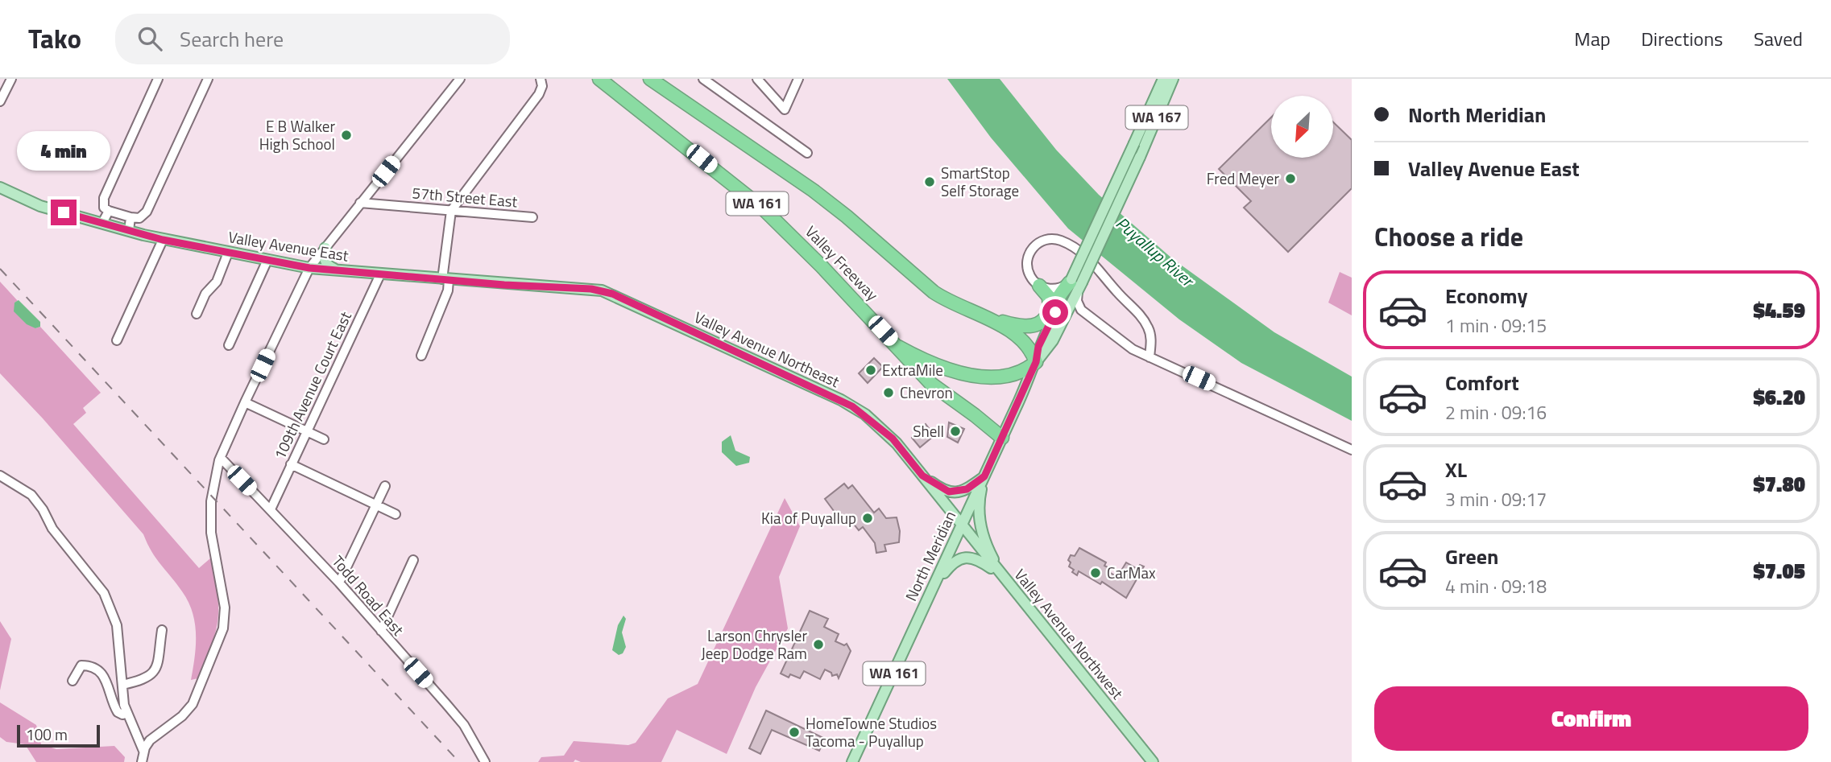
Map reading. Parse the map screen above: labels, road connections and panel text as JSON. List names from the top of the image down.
{
  "streets": {
    "highway": ["WA 167", "WA 161", "Valley Freeway"],
    "main road": [
      "Valley Avenue East",
      "Valley Avenue Northeast",
      "North Meridian",
      "Valley Avenue Northwest"
    ],
    "street": ["57th Street East", "109th Avenue Court East", "Todd Road East"]
  },
  "crossings": [
    ["WA 167", "WA 161"],
    ["WA 167", "North Meridian"],
    ["WA 161", "Valley Freeway"],
    ["WA 161", "North Meridian"],
    ["Valley Avenue East", "Valley Avenue Northeast"],
    ["Valley Avenue East", "109th Avenue Court East"],
    ["Valley Avenue Northeast", "North Meridian"],
    ["Valley Avenue Northeast", "Valley Avenue Northwest"],
    ["109th Avenue Court East", "Todd Road East"],
    ["North Meridian", "Valley Avenue Northwest"]
  ],
  "water": ["Puyallup River"],
  "places": [
    "E B Walker High School",
    "Fred Meyer",
    "SmartStop Self Storage",
    "ExtraMile",
    "Chevron",
    "Shell",
    "Kia of Puyallup",
    "CarMax",
    "Larson Chrysler Jeep Dodge Ram",
    "HomeTowne Studios Tacoma - Puyallup"
  ],
  "scale_bar": "100 m",
  "north": "bottom left",
  "page": {
    "header": "Tako",
    "search": "Search here",
    "nav": ["Map", "Directions", "Saved"],
    "banner": ["North Meridian", "Valley Avenue East"],
    "bubble": "4 min",
    "heading": "Choose a ride",
    "list": [
      {
        "name": "Economy",
        "note": "1 min · 09:15",
        "value": "$4.59"
      },
      {
        "name": "Comfort",
        "note": "2 min · 09:16",
        "value": "$6.20"
      },
      {
        "name": "XL",
        "note": "3 min · 09:17",
        "value": "$7.80"
      },
      {
        "name": "Green",
        "note": "4 min · 09:18",
        "value": "$7.05"
      }
    ],
    "buttons": "Confirm",
    "scale": "100 m"
  }
}
